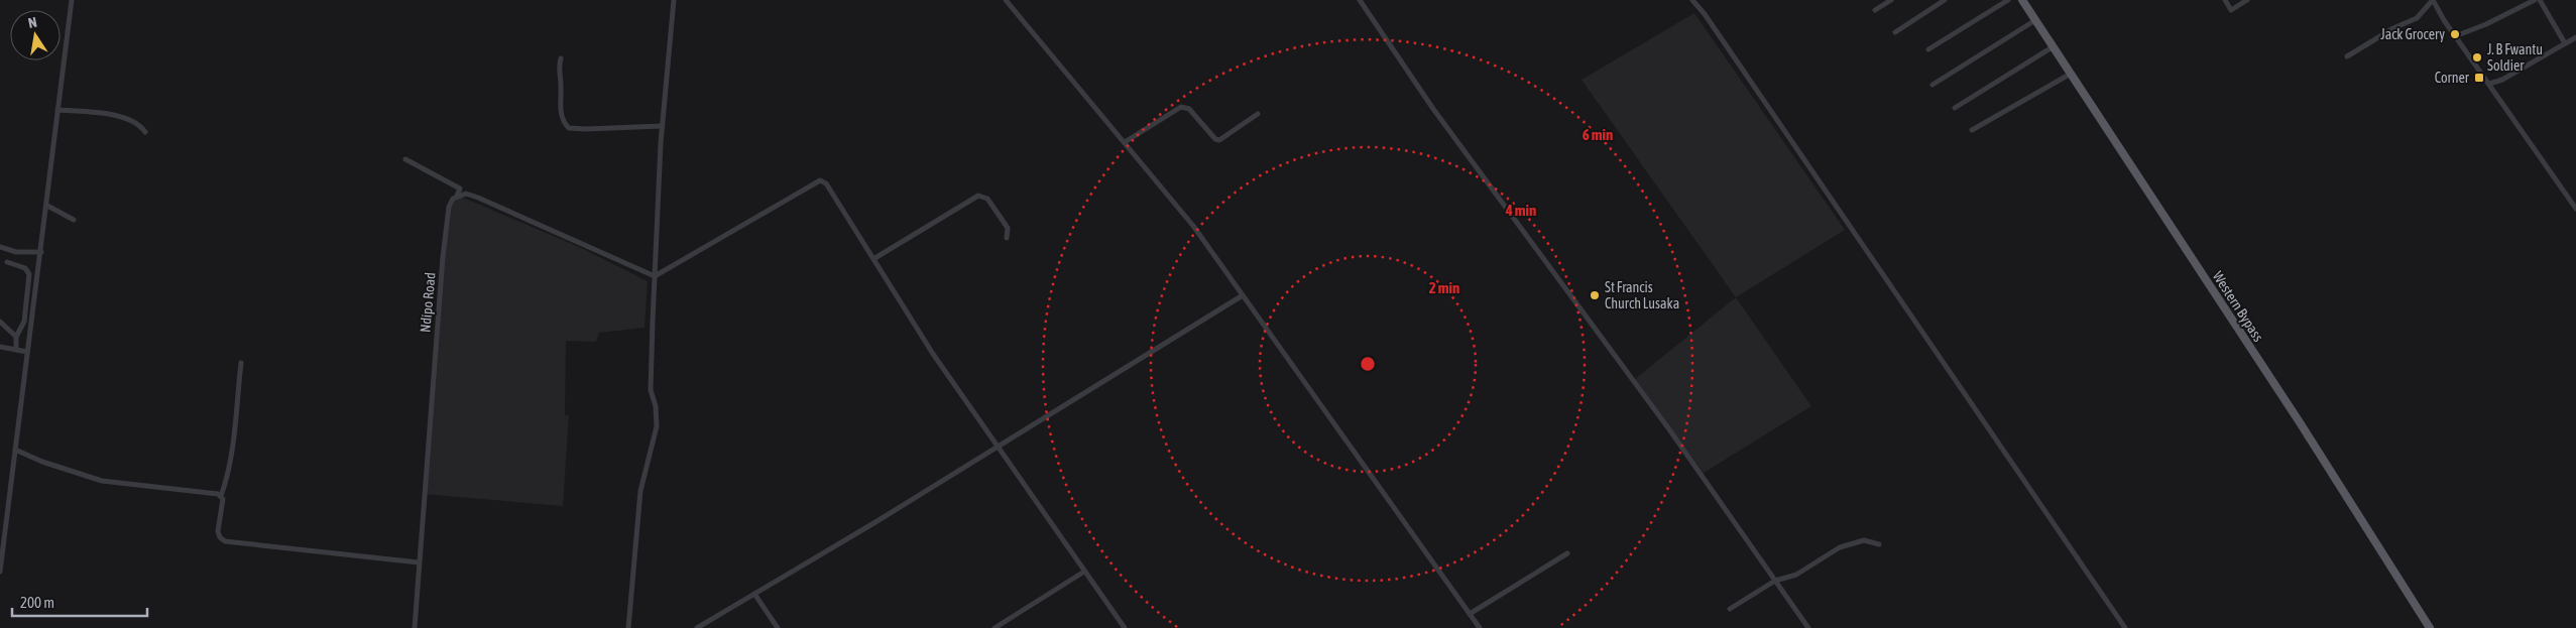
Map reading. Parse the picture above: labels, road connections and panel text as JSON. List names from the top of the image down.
{
  "streets": {
    "main road": ["Western Bypass"],
    "street": ["Ndipo Road"]
  },
  "places": {
    "other": ["Jack Grocery", "J. B Fwantu Soldier", "St Francis Church Lusaka"],
    "transit": ["Corner"]
  },
  "scale_bar": "200 m",
  "north": "top",
  "rings": ["6 min", "4 min", "2 min"]
}
